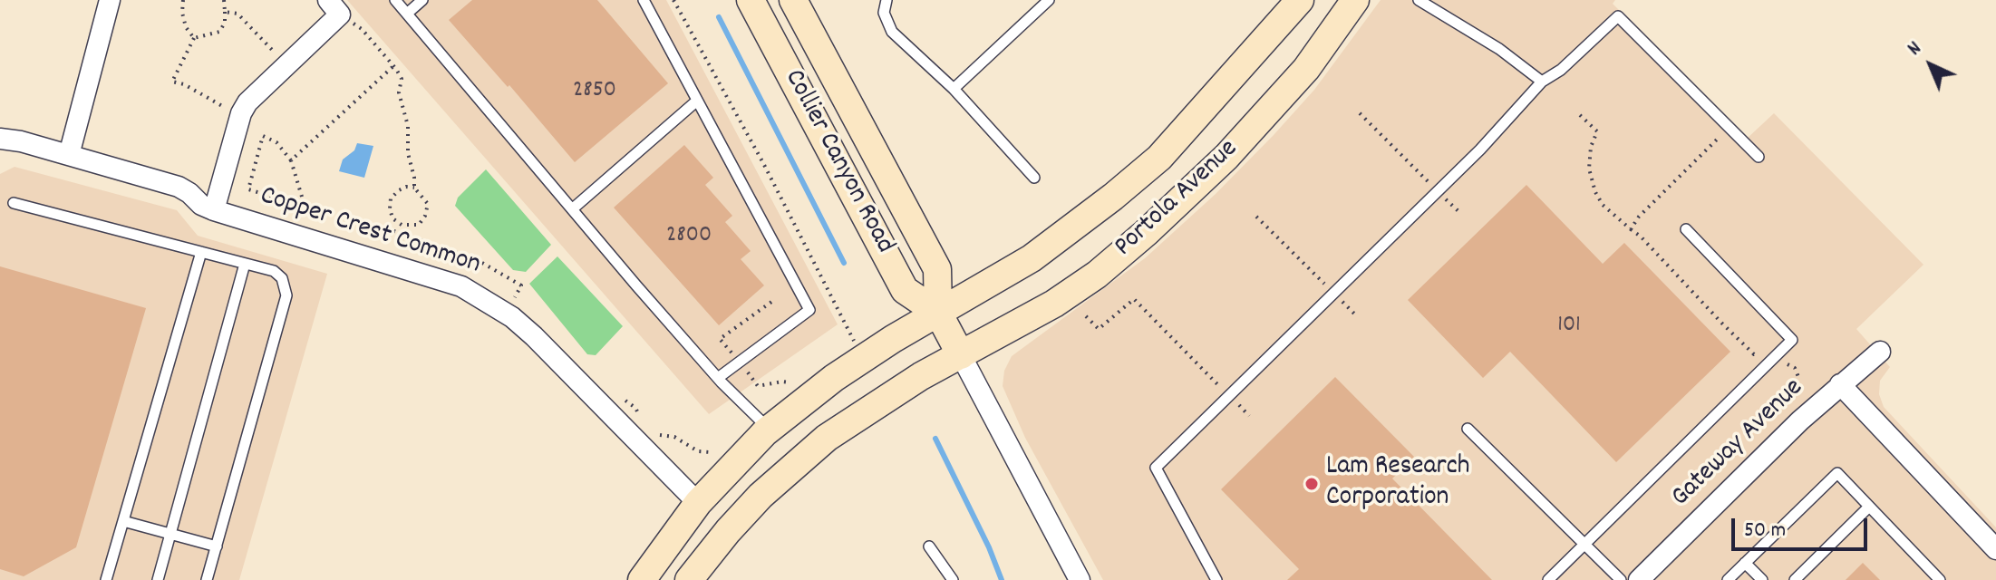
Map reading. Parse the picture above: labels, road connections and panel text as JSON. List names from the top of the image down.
{
  "streets": {
    "main road": ["Collier Canyon Road", "Portola Avenue"],
    "street": ["Copper Crest Common", "Gateway Avenue"]
  },
  "crossings": [
    ["Collier Canyon Road", "Portola Avenue"],
    ["Portola Avenue", "Copper Crest Common"]
  ],
  "places": ["Lam Research Corporation"],
  "house_numbers": ["2850", "2800", "101"],
  "scale_bar": "50 m",
  "north": "top left"
}
